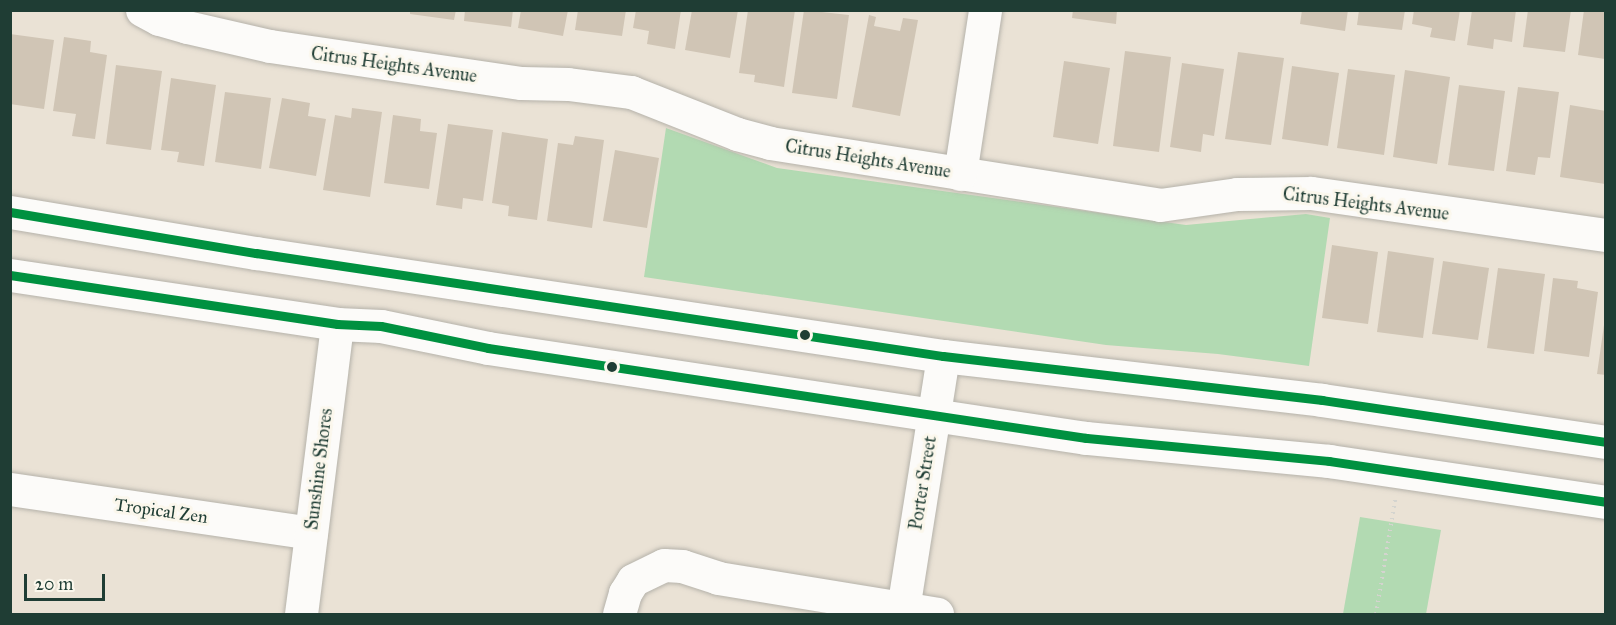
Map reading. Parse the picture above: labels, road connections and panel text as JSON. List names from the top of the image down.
{
  "streets": {
    "main road": [
      "Citrus Heights Avenue",
      "Sunshine Shores",
      "Porter Street",
      "Tropical Zen"
    ]
  },
  "crossings": [
    ["Sunshine Shores", "Tropical Zen"]
  ],
  "scale_bar": "20 m"
}
